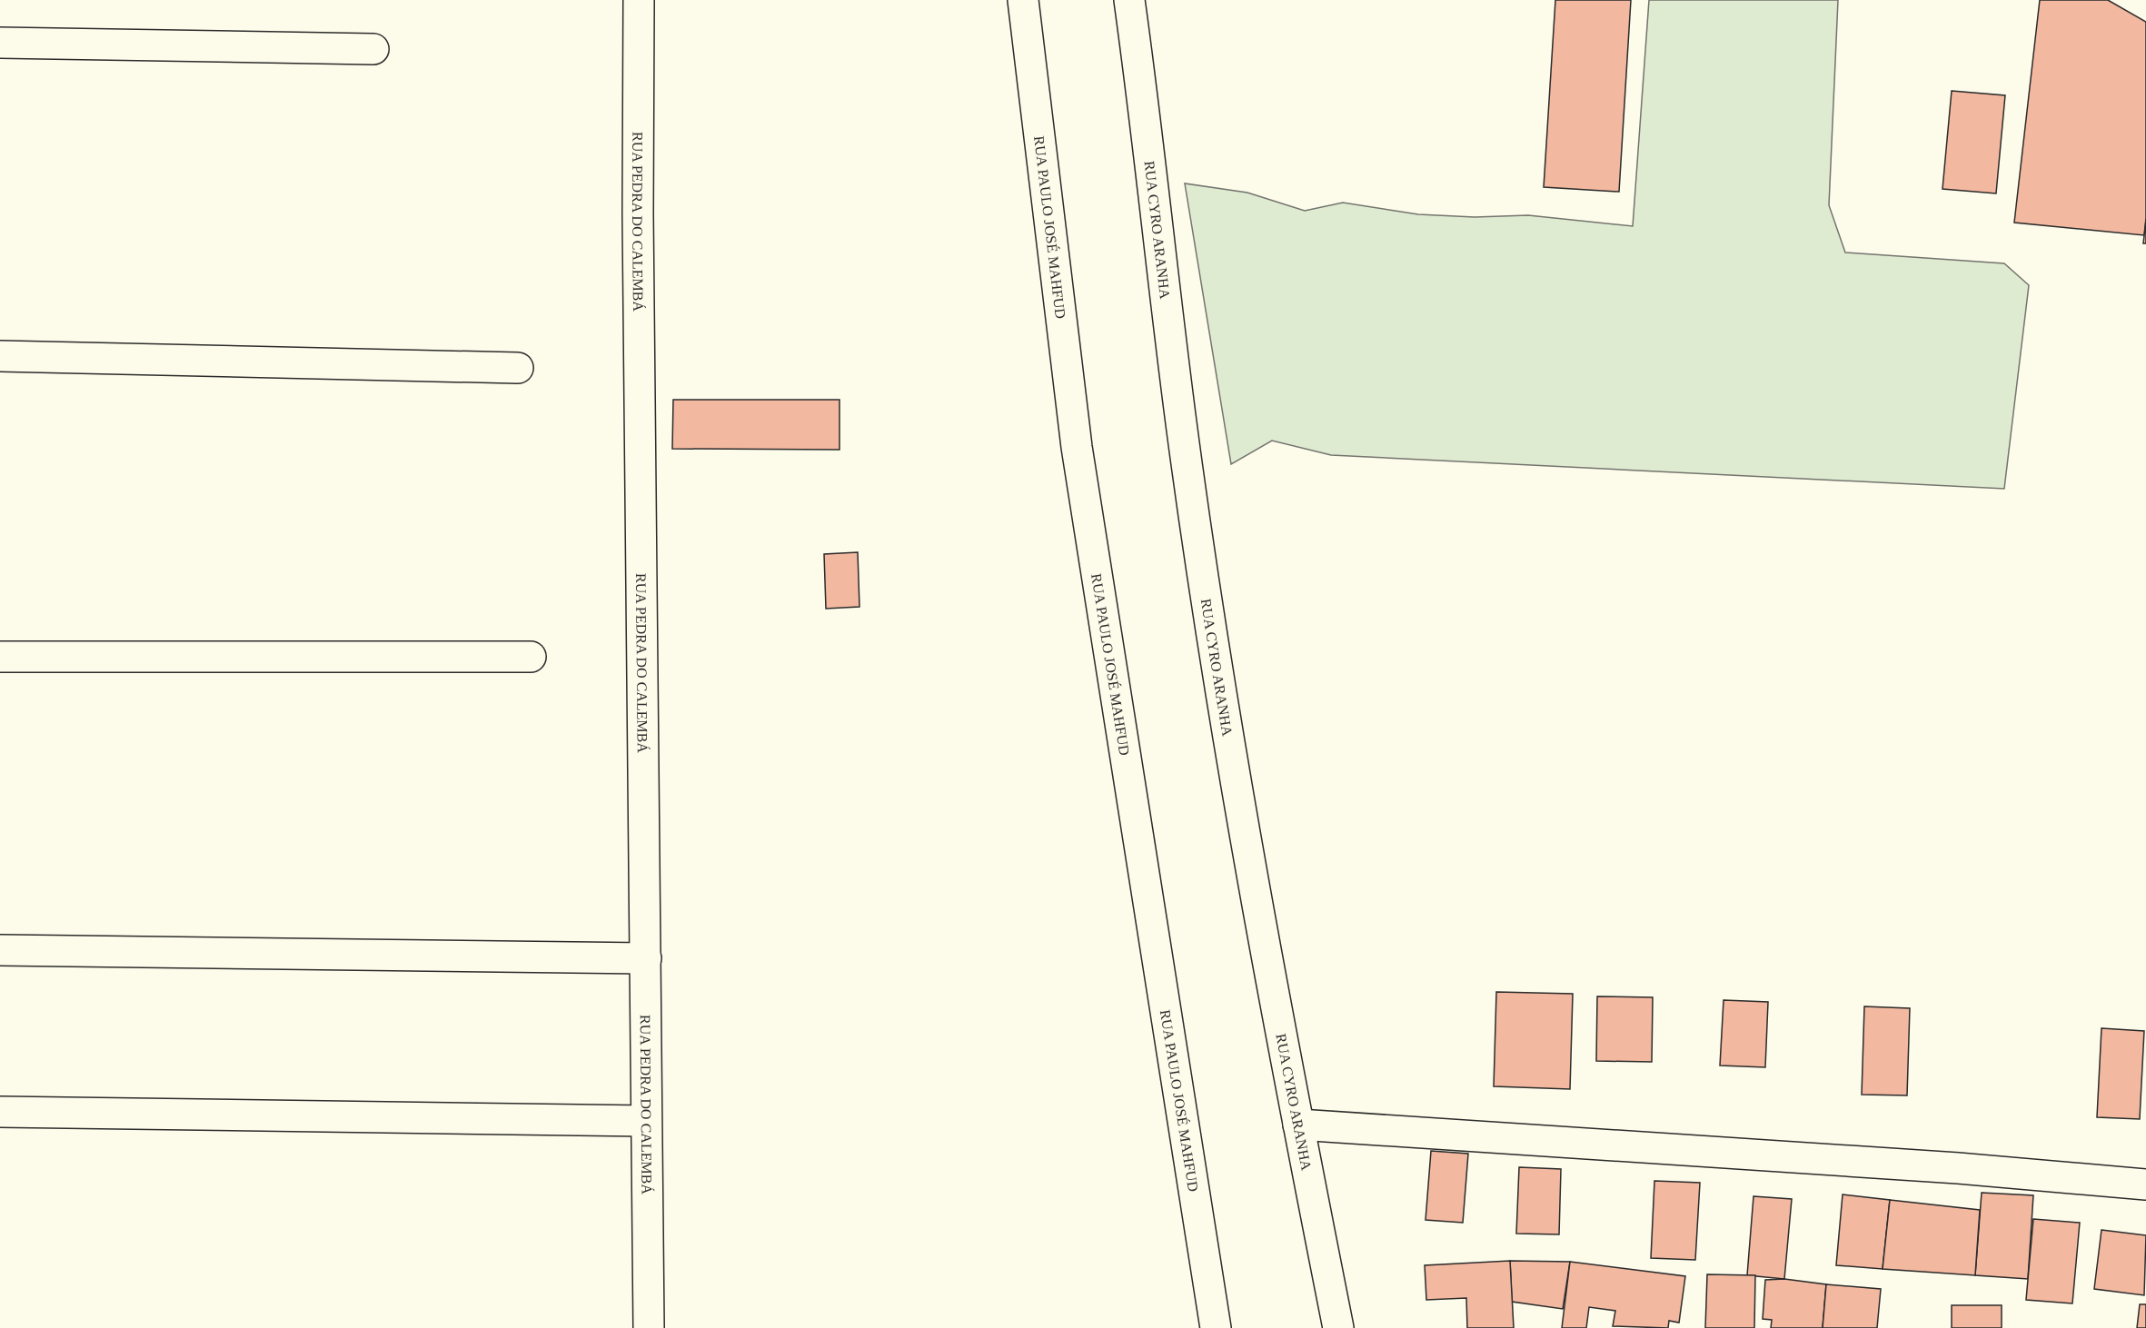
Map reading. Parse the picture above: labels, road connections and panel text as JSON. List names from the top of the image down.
{
  "streets": {
    "street": ["RUA PEDRA DO CALEMBÁ", "RUA PAULO JOSÉ MAHFUD", "RUA CYRO ARANHA"]
  }
}
